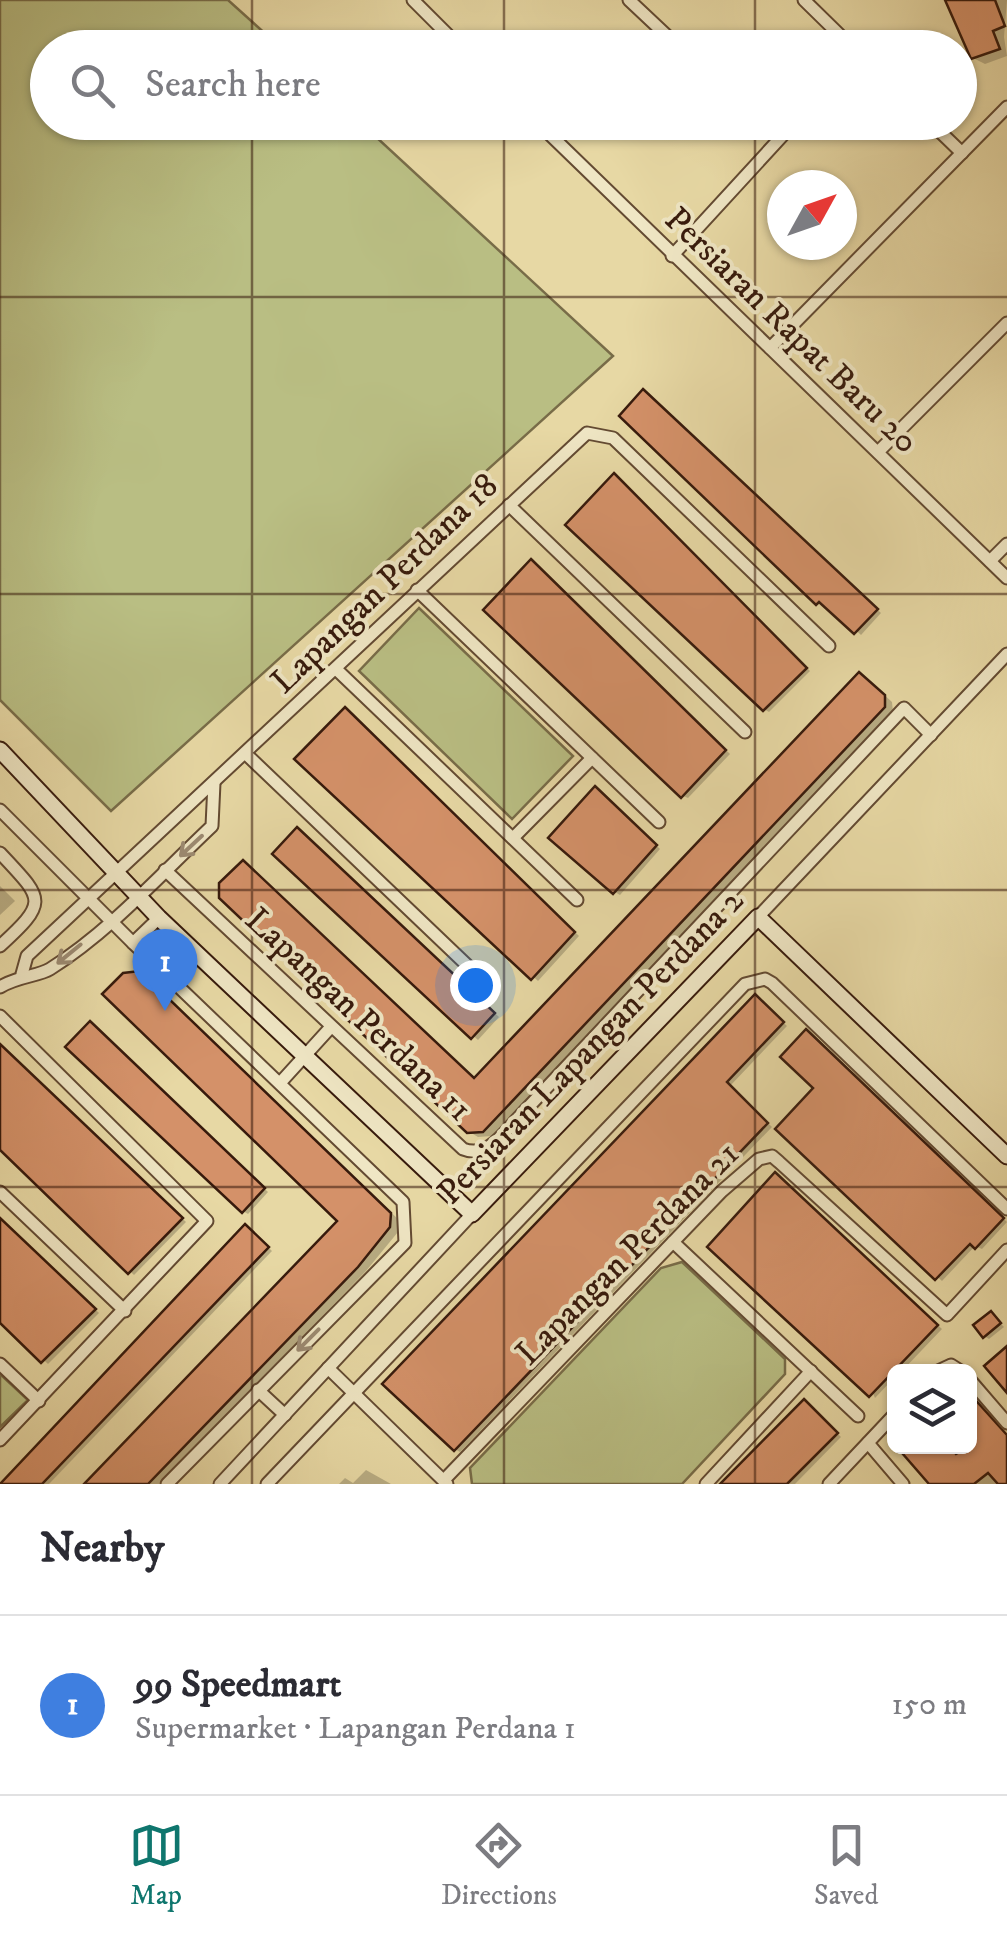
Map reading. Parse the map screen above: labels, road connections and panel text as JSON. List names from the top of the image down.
{
  "streets": {
    "street": [
      "Persiaran Rapat Baru 20",
      "Lapangan Perdana 18",
      "Lapangan Perdana 11",
      "Persiaran Lapangan Perdana 2",
      "Lapangan Perdana 21"
    ]
  },
  "crossings": [
    ["Lapangan Perdana 11", "Persiaran Lapangan Perdana 2"]
  ],
  "north": "top right",
  "page": {
    "search": "Search here",
    "pins": "1",
    "heading": "Nearby",
    "list": [
      {
        "mark": "1",
        "name": "99 Speedmart",
        "note": "Supermarket · Lapangan Perdana 1",
        "value": "150 m"
      }
    ],
    "nav": ["Map", "Directions", "Saved"]
  }
}
